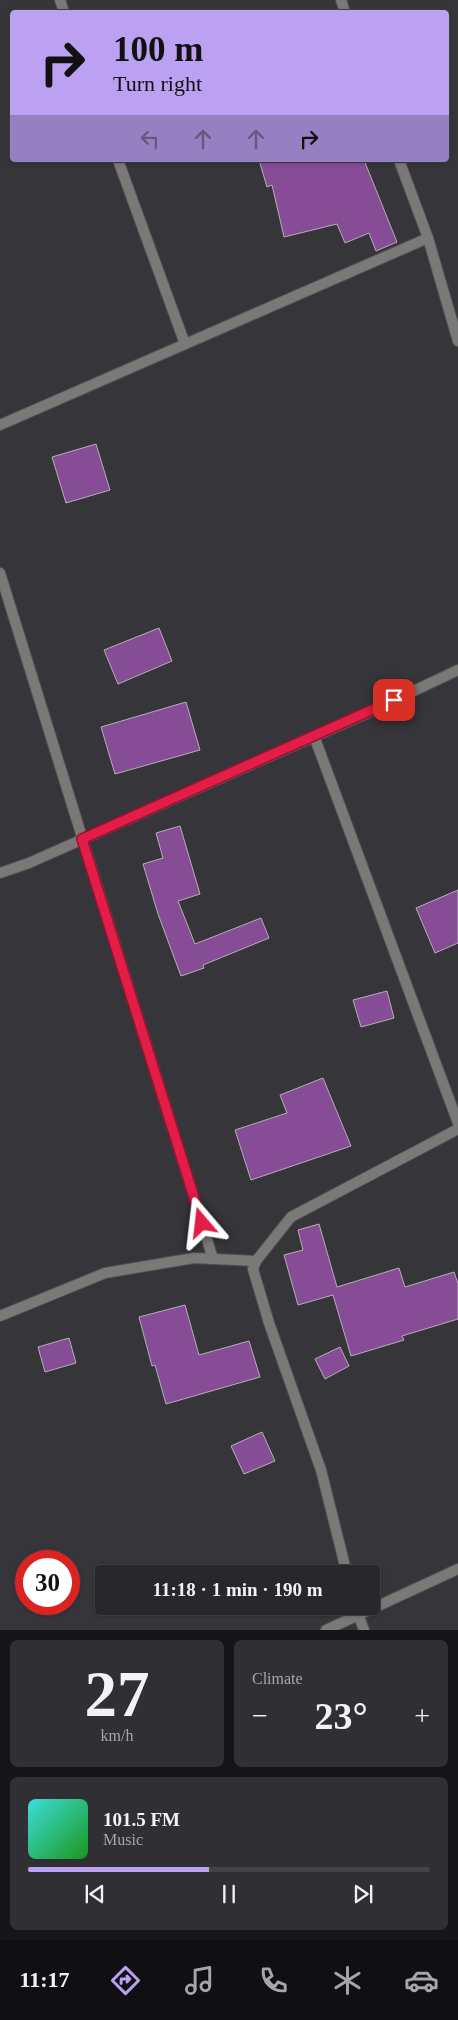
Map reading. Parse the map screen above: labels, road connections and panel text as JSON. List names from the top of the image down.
{
  "page": {
    "turn": ["100 m", "Turn right"],
    "limit": "30",
    "trip": "11:18 · 1 min · 190 m",
    "tile": [
      ["27", "km/h"],
      "Climate"
    ],
    "heat": ["−", "23°", "+"],
    "song": ["101.5 FM", "Music"],
    "tabs": "11:17"
  }
}
